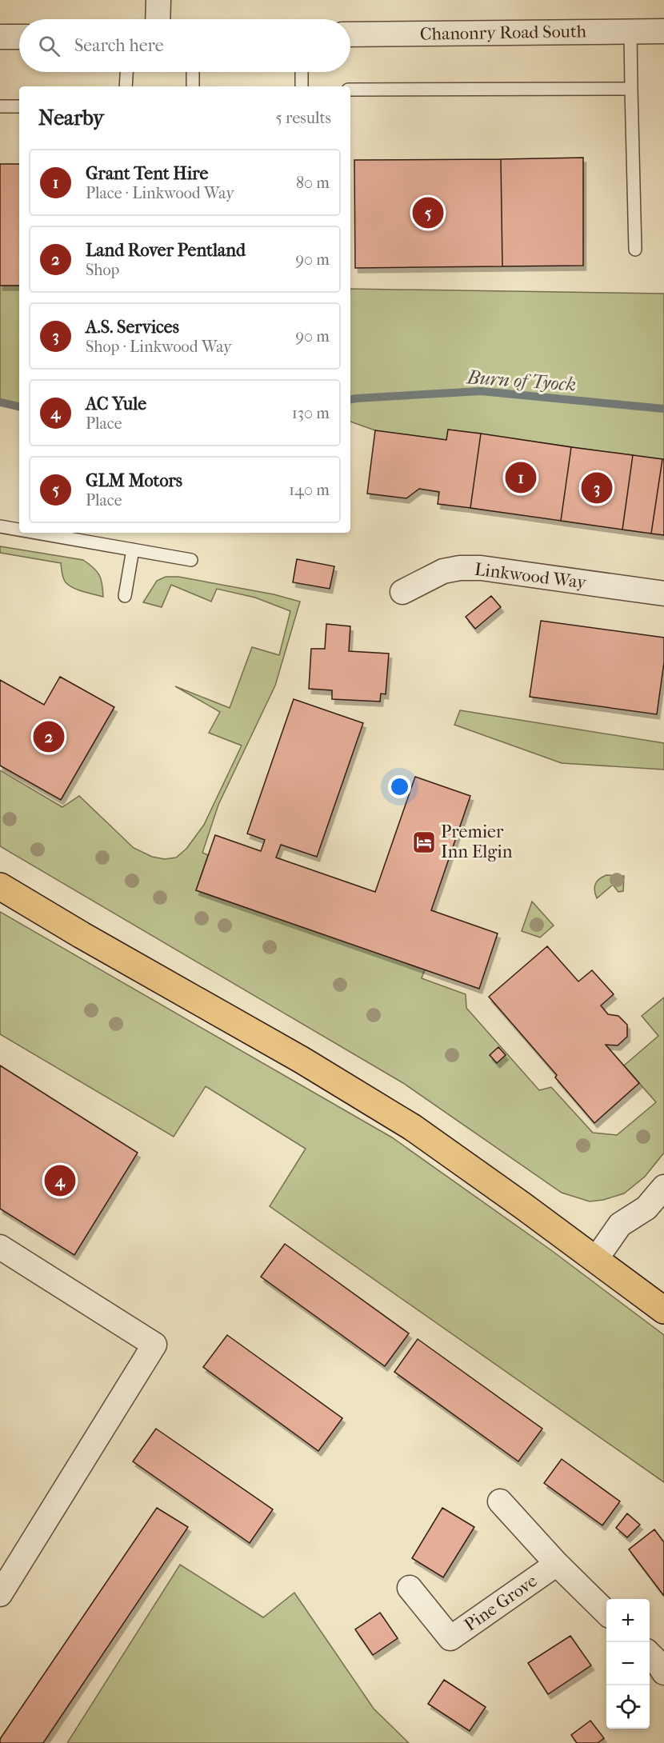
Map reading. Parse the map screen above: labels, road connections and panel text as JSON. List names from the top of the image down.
{
  "streets": {
    "street": ["Chanonry Road South", "Linkwood Way", "Pine Grove"]
  },
  "water": ["Burn of Tyock"],
  "places": {
    "hotel": ["Premier Inn Elgin"]
  },
  "page": {
    "search": "Search here",
    "heading": ["Nearby", "5 results"],
    "list": [
      {
        "mark": "1",
        "name": "Grant Tent Hire",
        "note": "Place · Linkwood Way",
        "value": "80 m"
      },
      {
        "mark": "2",
        "name": "Land Rover Pentland",
        "note": "Shop",
        "value": "90 m"
      },
      {
        "mark": "3",
        "name": "A.S. Services",
        "note": "Shop · Linkwood Way",
        "value": "90 m"
      },
      {
        "mark": "4",
        "name": "AC Yule",
        "note": "Place",
        "value": "130 m"
      },
      {
        "mark": "5",
        "name": "GLM Motors",
        "note": "Place",
        "value": "140 m"
      }
    ],
    "pins": [
      "5",
      "1",
      "3",
      "2",
      "4"
    ],
    "map_buttons": ["+", "−"]
  }
}
